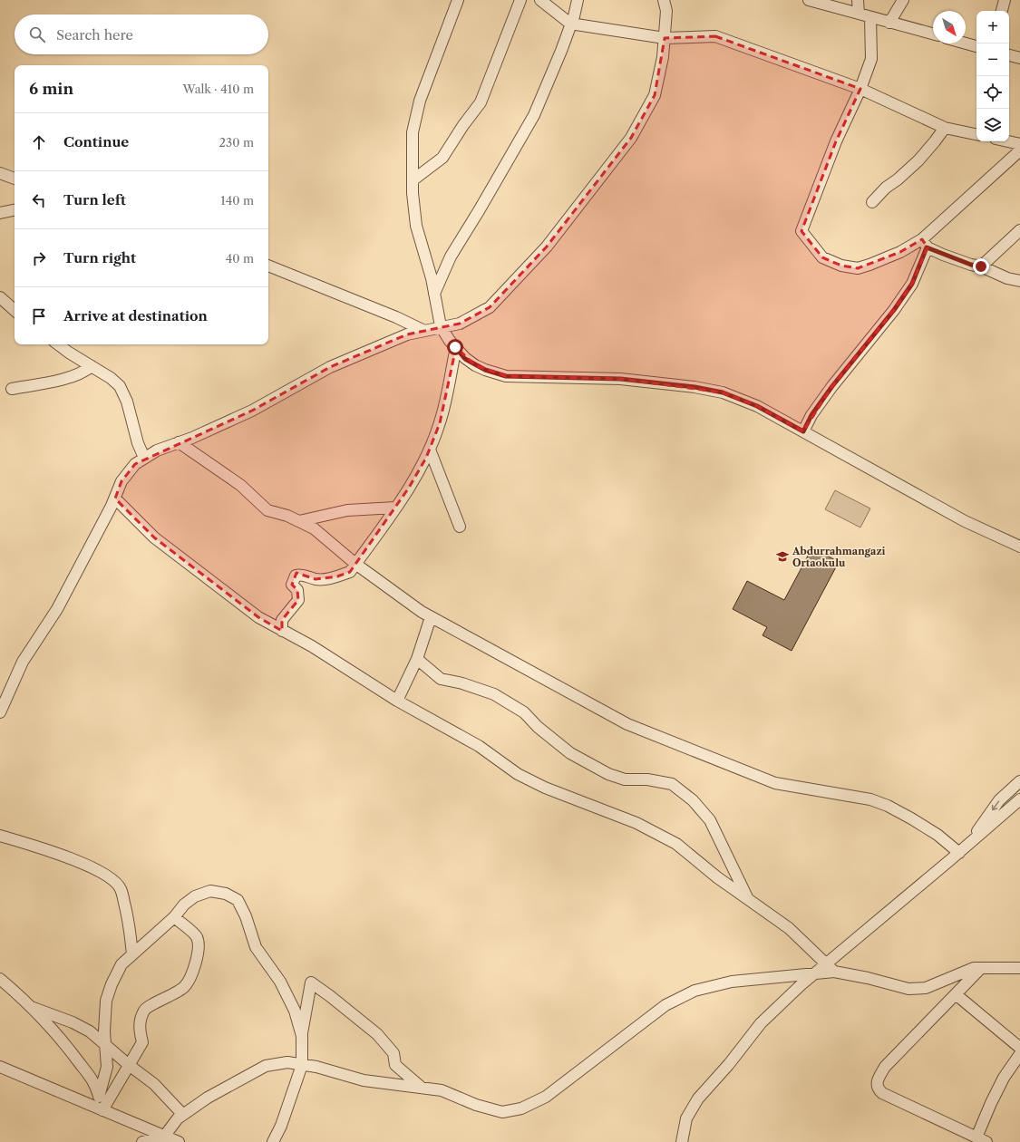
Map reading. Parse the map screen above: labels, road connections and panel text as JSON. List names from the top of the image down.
{
  "places": {
    "school or university": ["Abdurrahmangazi Ortaokulu"]
  },
  "north": "bottom right",
  "page": {
    "map_buttons": ["+", "−"],
    "search": "Search here",
    "heading": ["6 min", "Walk · 410 m"],
    "list": [
      ["Continue", "230 m"],
      ["Turn left", "140 m"],
      ["Turn right", "40 m"],
      "Arrive at destination"
    ]
  }
}
